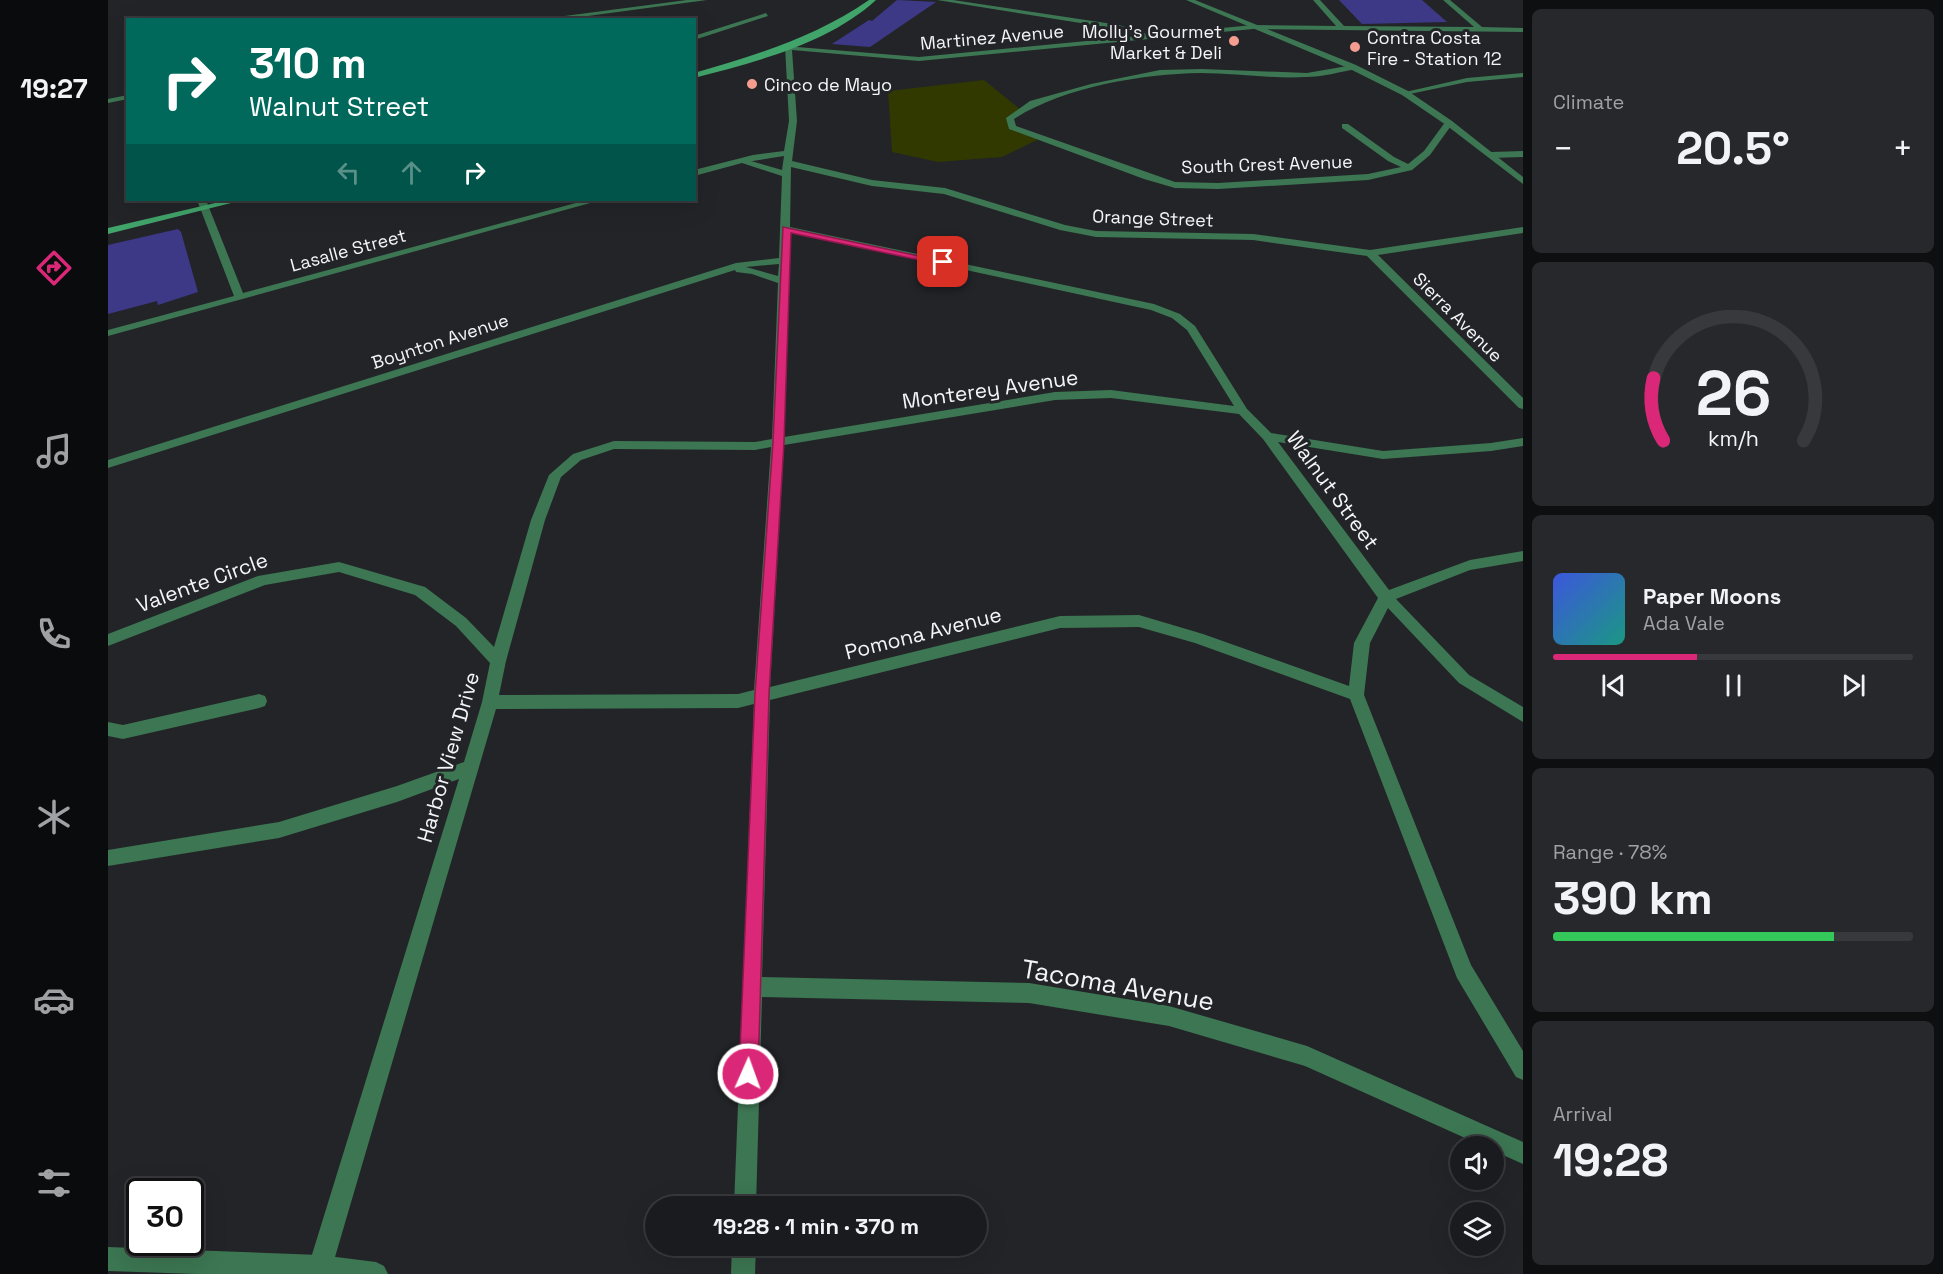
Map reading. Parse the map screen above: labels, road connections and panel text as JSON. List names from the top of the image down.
{
  "streets": {
    "street": [
      "Martinez Avenue",
      "South Crest Avenue",
      "Orange Street",
      "Lasalle Street",
      "Sierra Avenue",
      "Boynton Avenue",
      "Monterey Avenue",
      "Walnut Street",
      "Valente Circle",
      "Pomona Avenue",
      "Harbor View Drive",
      "Tacoma Avenue"
    ]
  },
  "crossings": [
    ["Orange Street", "Sierra Avenue"],
    ["Monterey Avenue", "Walnut Street"],
    ["Monterey Avenue", "Harbor View Drive"],
    ["Valente Circle", "Harbor View Drive"],
    ["Pomona Avenue", "Harbor View Drive"]
  ],
  "places": ["Molly's Gourmet Market & Deli", "Contra Costa Fire - Station 12", "Cinco de Mayo"],
  "page": {
    "tabs": "19:27",
    "tile": [
      "Climate",
      ["Range · 78%", "390 km"],
      ["Arrival", "19:28"]
    ],
    "turn": ["310 m", "Walnut Street"],
    "heat": ["−", "20.5°", "+"],
    "song": ["Paper Moons", "Ada Vale"],
    "limit": "30",
    "trip": "19:28 · 1 min · 370 m",
    "gauge": ["26", "km/h"]
  }
}
